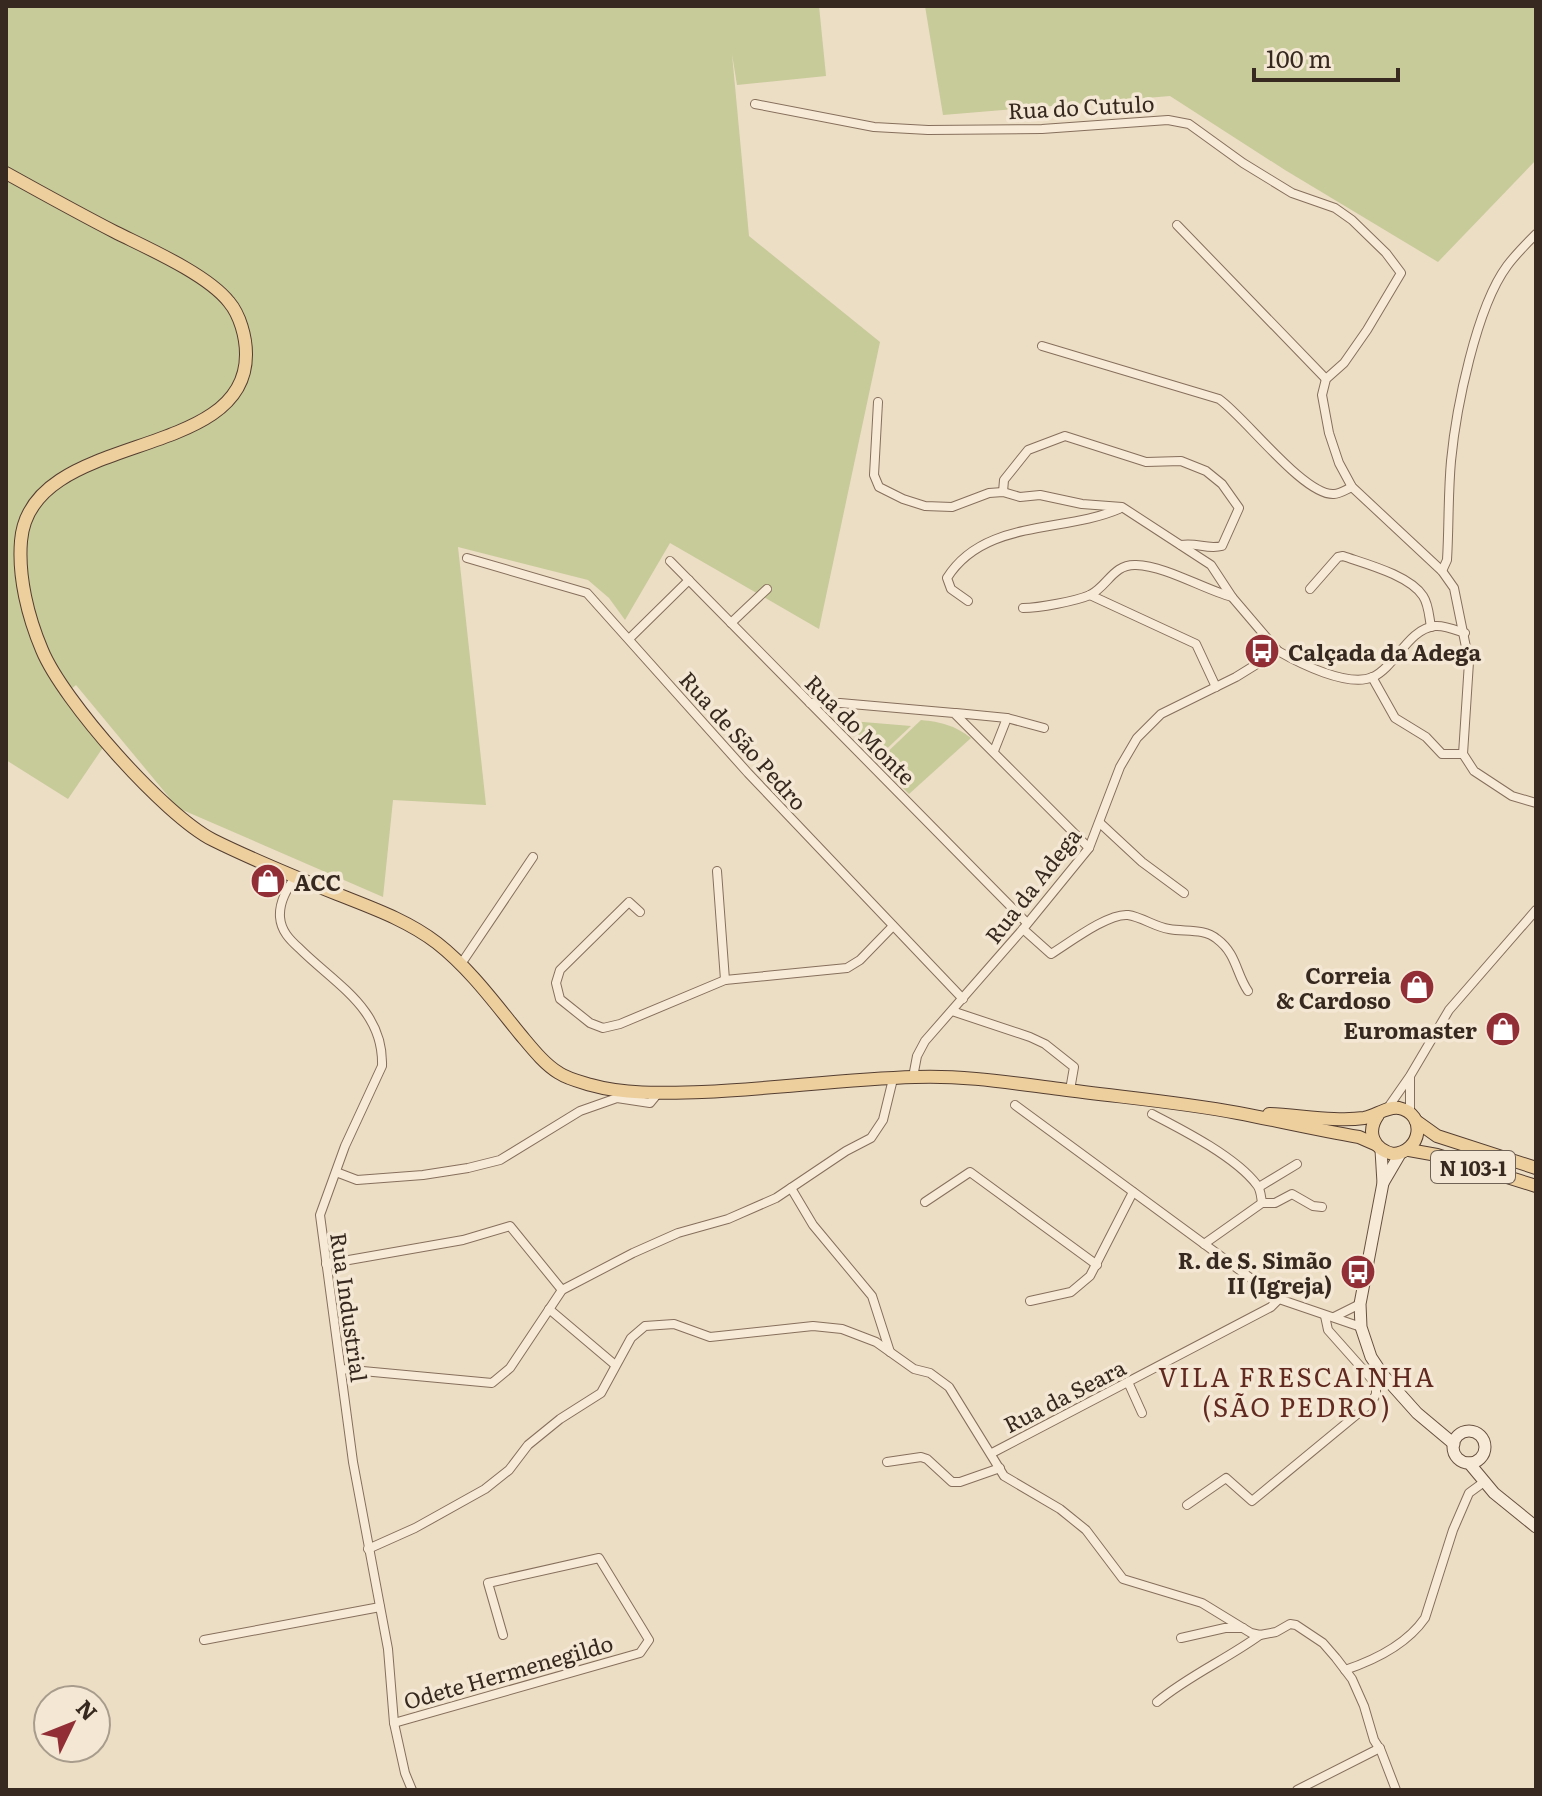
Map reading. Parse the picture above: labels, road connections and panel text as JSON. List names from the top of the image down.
{
  "streets": {
    "main road": ["N 103-1"],
    "street": [
      "Rua do Cutulo",
      "Rua do Monte",
      "Rua de São Pedro",
      "Rua da Adega",
      "Rua Industrial",
      "Rua da Seara",
      "Odete Hermenegildo"
    ]
  },
  "crossings": [
    ["Rua do Monte", "Rua da Adega"],
    ["Rua de São Pedro", "Rua da Adega"],
    ["Rua Industrial", "Odete Hermenegildo"]
  ],
  "districts": ["VILA FRESCAINHA (SÃO PEDRO)"],
  "places": {
    "bus stop": ["Calçada da Adega", "R. de S. Simão II (Igreja)"],
    "shop": ["ACC", "Correia & Cardoso", "Euromaster"]
  },
  "scale_bar": "100 m",
  "north": "top right"
}
